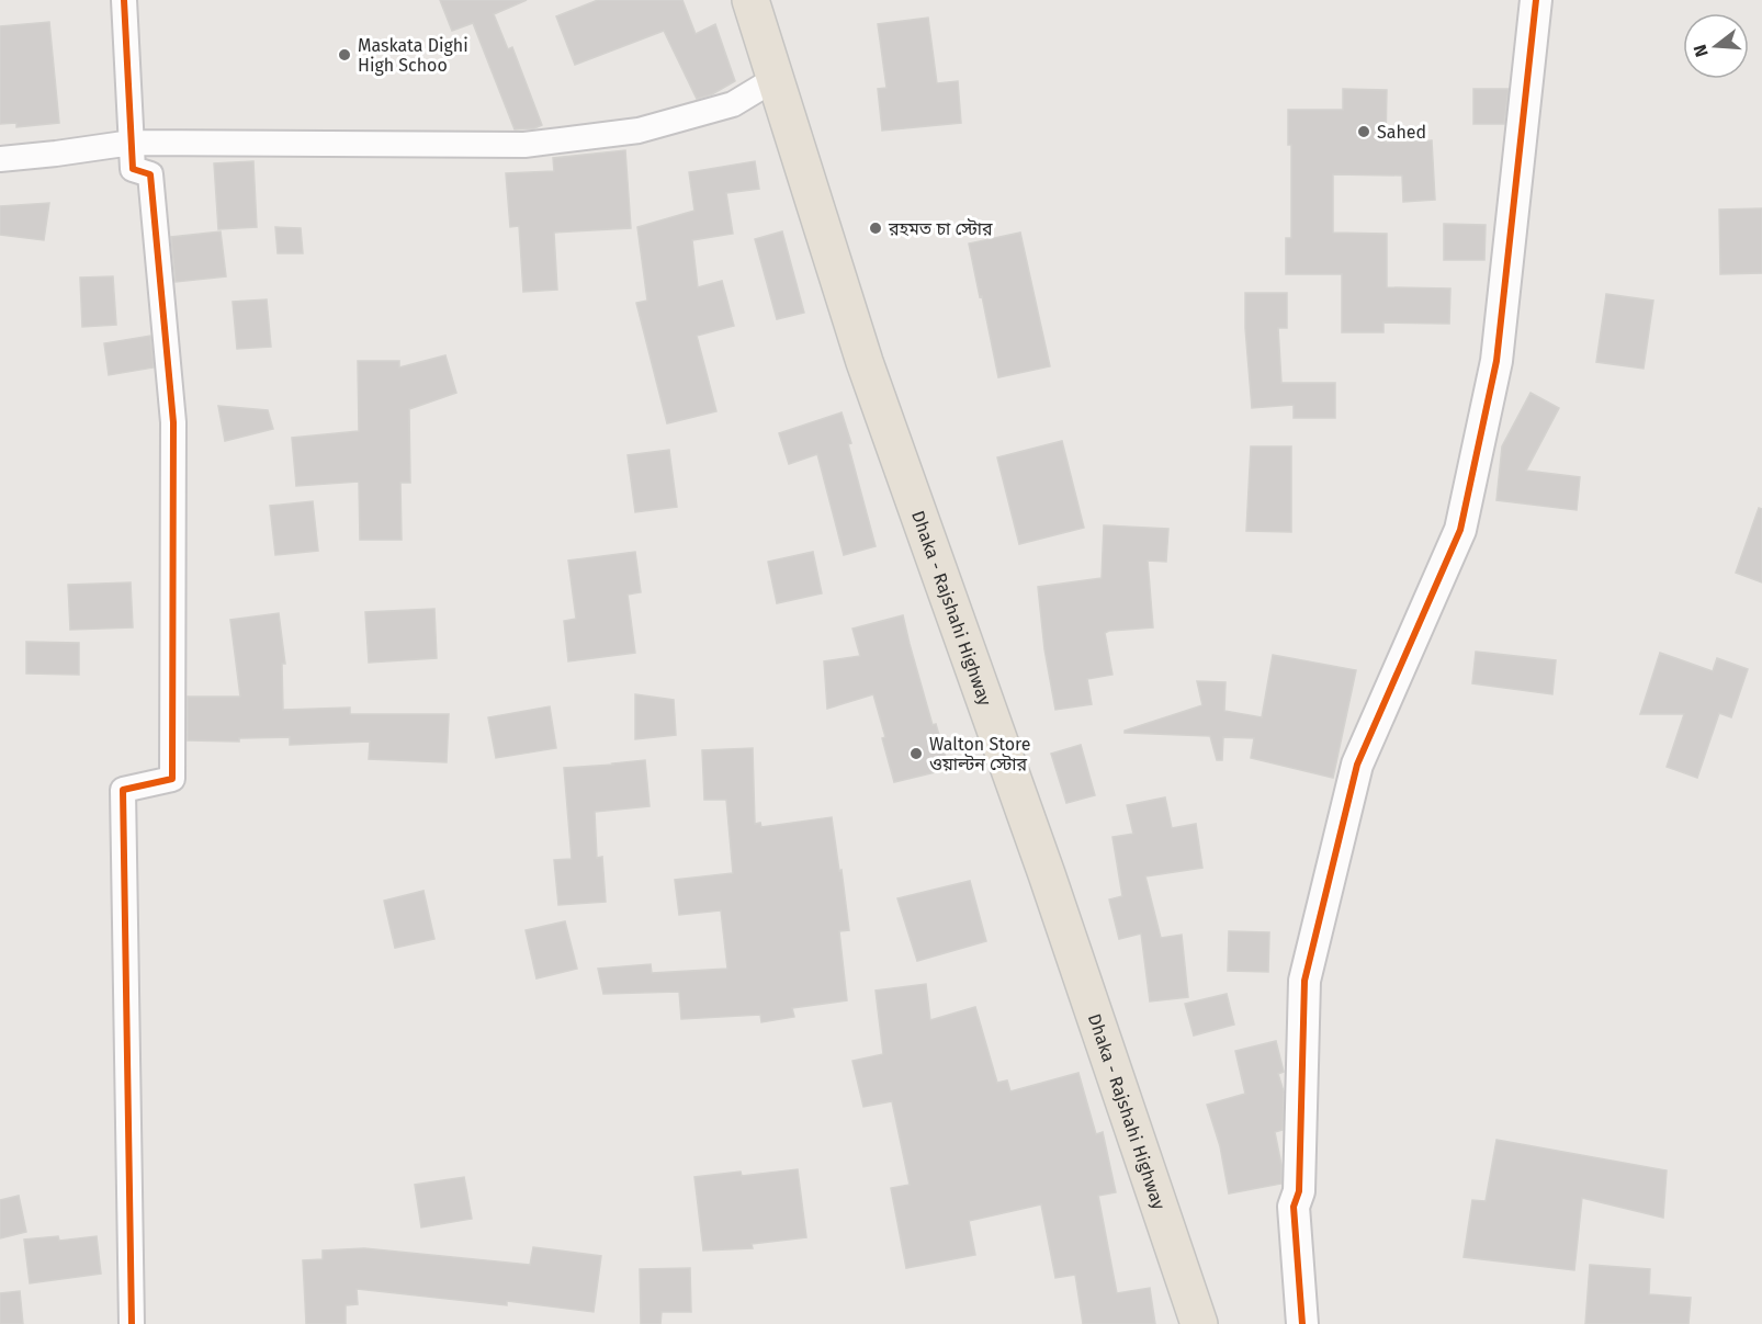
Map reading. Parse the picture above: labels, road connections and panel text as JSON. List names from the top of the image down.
{
  "streets": {
    "highway": ["Dhaka - Rajshahi Highway"]
  },
  "places": [
    "Maskata Dighi High Schoo",
    "Sahed",
    "রহমত চা স্টোর",
    "Walton Store ওয়াল্টন স্টোর"
  ],
  "north": "left"
}
